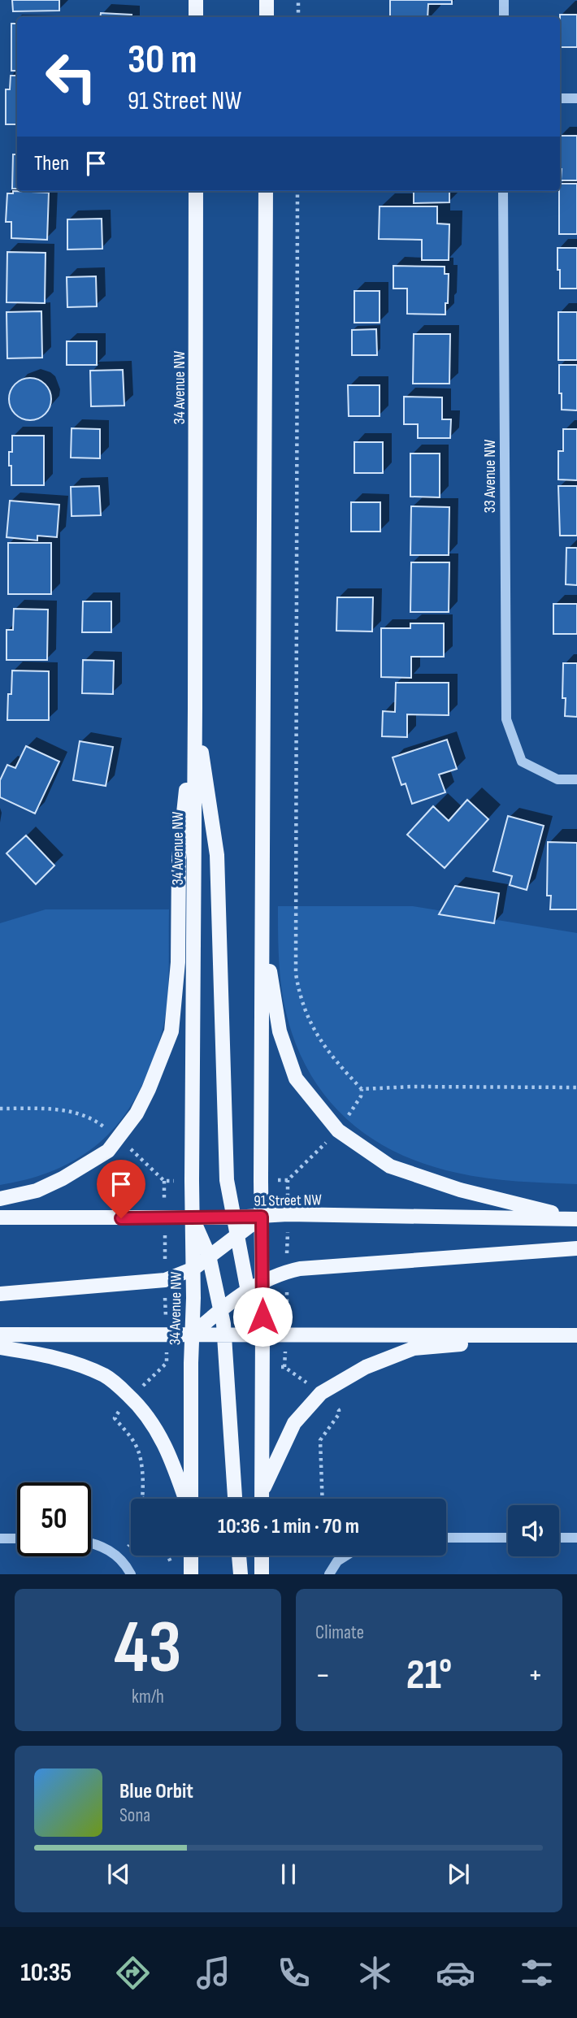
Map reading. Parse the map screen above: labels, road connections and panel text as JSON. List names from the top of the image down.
{
  "streets": {
    "main road": ["34 Avenue NW", "91 Street NW"],
    "street": ["33 Avenue NW"]
  },
  "crossings": [
    ["34 Avenue NW", "91 Street NW"]
  ],
  "page": {
    "turn": ["30 m", "91 Street NW"],
    "then": "Then",
    "limit": "50",
    "trip": "10:36 · 1 min · 70 m",
    "tile": [
      ["43", "km/h"],
      "Climate"
    ],
    "heat": ["−", "21°", "+"],
    "song": ["Blue Orbit", "Sona"],
    "tabs": "10:35"
  }
}
